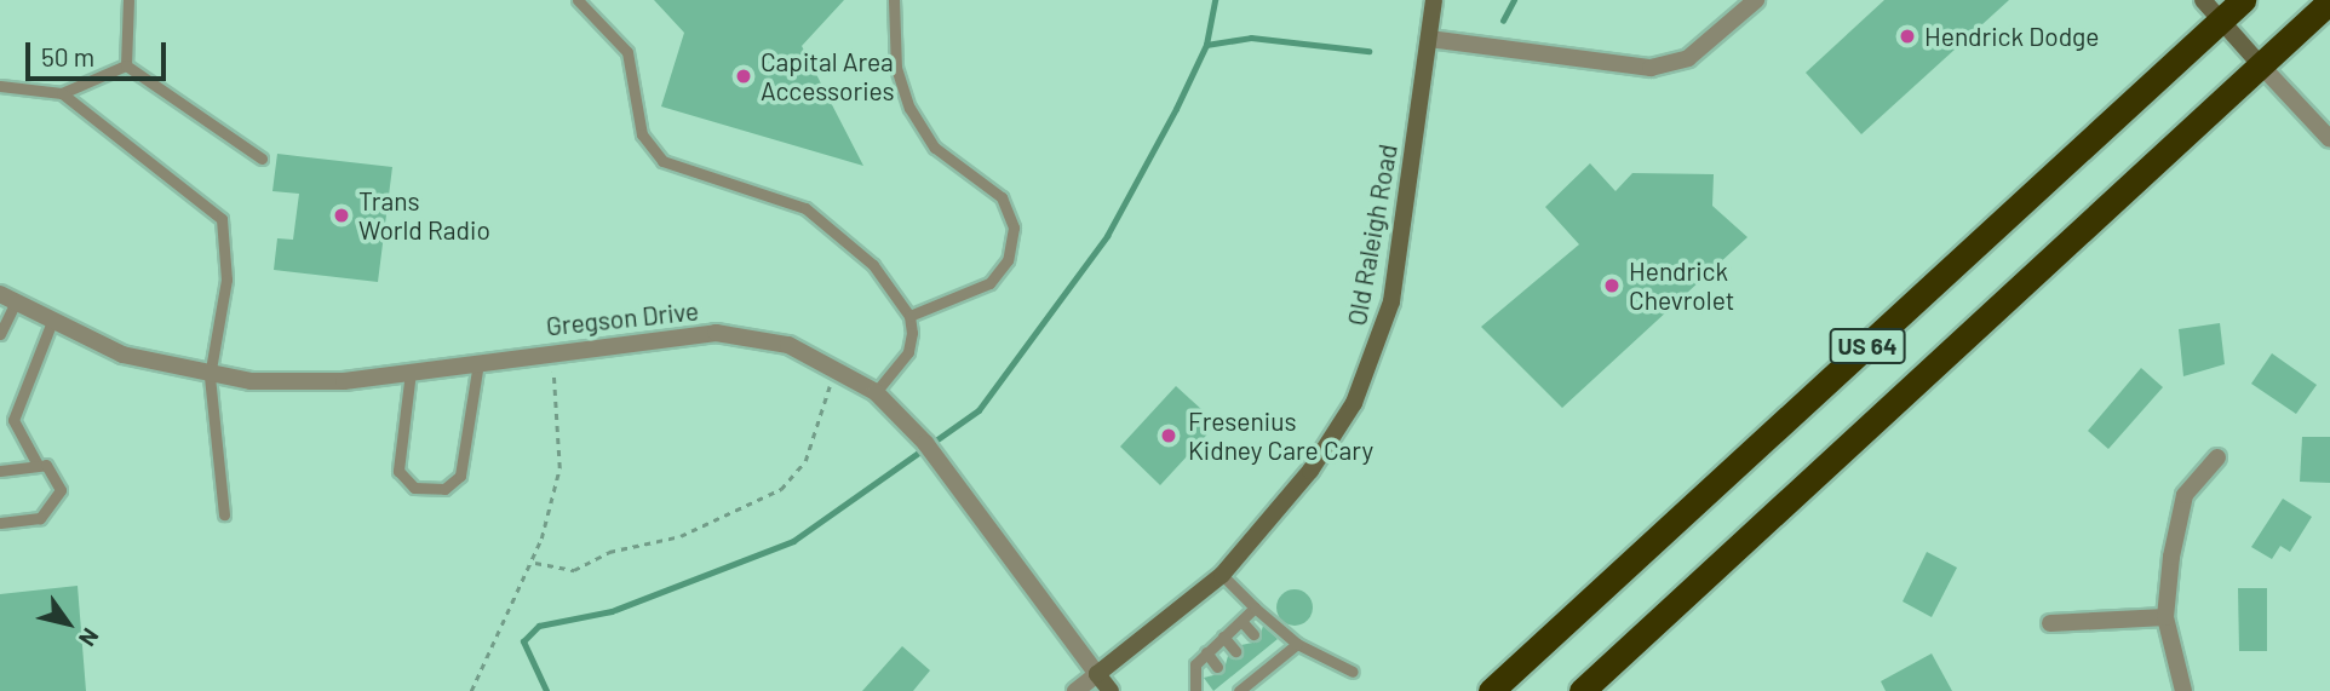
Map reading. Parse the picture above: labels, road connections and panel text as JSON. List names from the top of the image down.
{
  "streets": {
    "highway": ["US 64"],
    "street": ["Old Raleigh Road", "Gregson Drive"]
  },
  "crossings": [
    ["Old Raleigh Road", "Gregson Drive"]
  ],
  "places": [
    "Hendrick Dodge",
    "Capital Area Accessories",
    "Trans World Radio",
    "Hendrick Chevrolet",
    "Fresenius Kidney Care Cary"
  ],
  "scale_bar": "50 m",
  "north": "bottom right"
}
